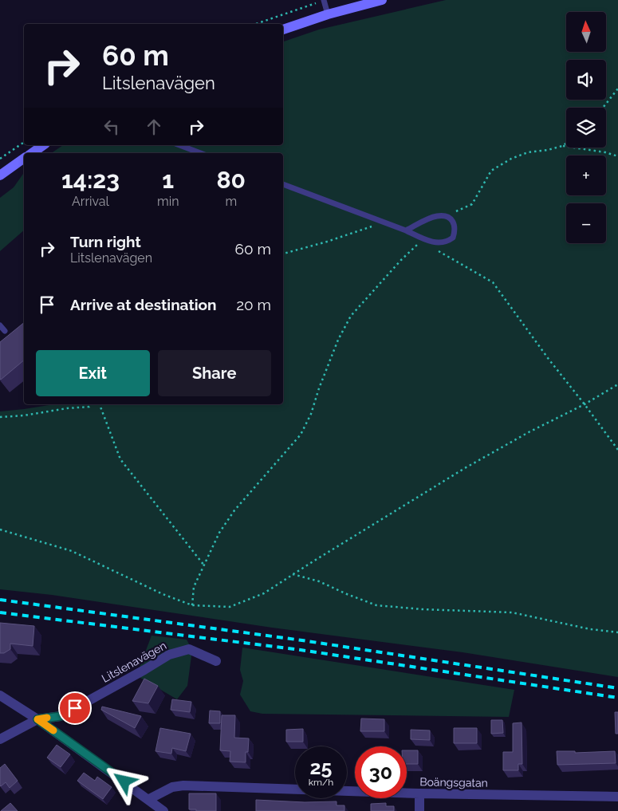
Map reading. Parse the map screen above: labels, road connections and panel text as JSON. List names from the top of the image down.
{
  "streets": {
    "street": ["Litslenavägen", "Boängsgatan"]
  },
  "north": "top",
  "page": {
    "map_buttons": ["+", "−"],
    "turn": ["60 m", "Litslenavägen"],
    "eta": [
      "14:23",
      "Arrival",
      "1",
      "min",
      "80",
      "m"
    ],
    "list": [
      {
        "name": "Turn right",
        "note": "Litslenavägen",
        "value": "60 m"
      },
      {
        "name": "Arrive at destination",
        "value": "20 m"
      }
    ],
    "buttons": ["Exit", "Share"],
    "speed": "25 km/h",
    "limit": "30"
  }
}
